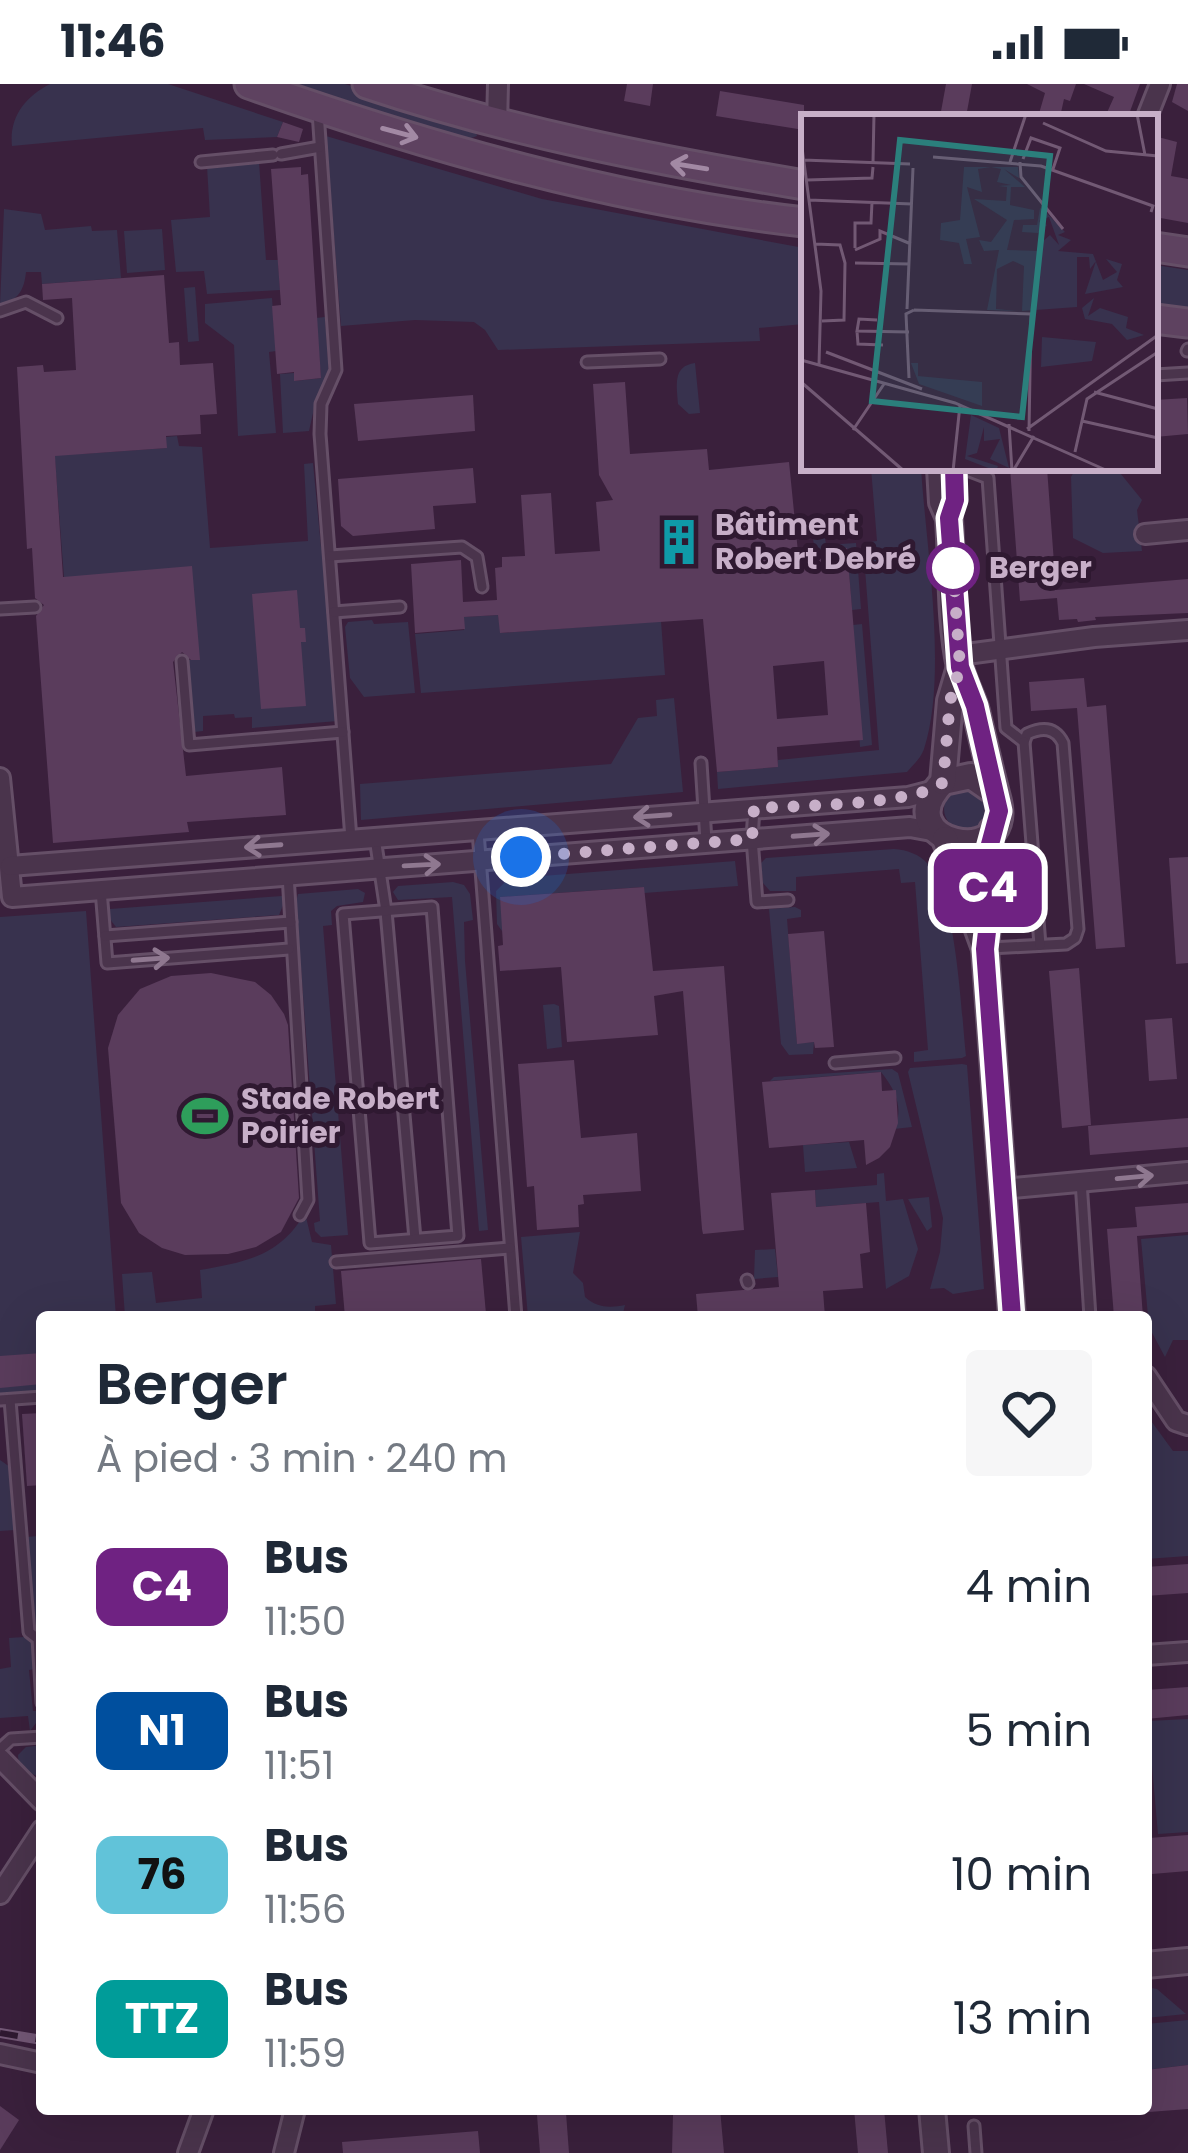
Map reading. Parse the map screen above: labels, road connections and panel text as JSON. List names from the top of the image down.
{
  "places": {
    "building": ["Bâtiment Robert Debré"],
    "other": ["Berger"],
    "sports": ["Stade Robert Poirier"]
  },
  "lines": ["bus line C4"],
  "page": {
    "status": "11:46",
    "on_map": "C4",
    "heading": ["Berger", "À pied · 3 min · 240 m"],
    "list": [
      {
        "mark": "C4",
        "name": "Bus",
        "note": "11:50",
        "value": "4 min"
      },
      {
        "mark": "N1",
        "name": "Bus",
        "note": "11:51",
        "value": "5 min"
      },
      {
        "mark": "76",
        "name": "Bus",
        "note": "11:56",
        "value": "10 min"
      },
      {
        "mark": "TTZ",
        "name": "Bus",
        "note": "11:59",
        "value": "13 min"
      }
    ]
  }
}
